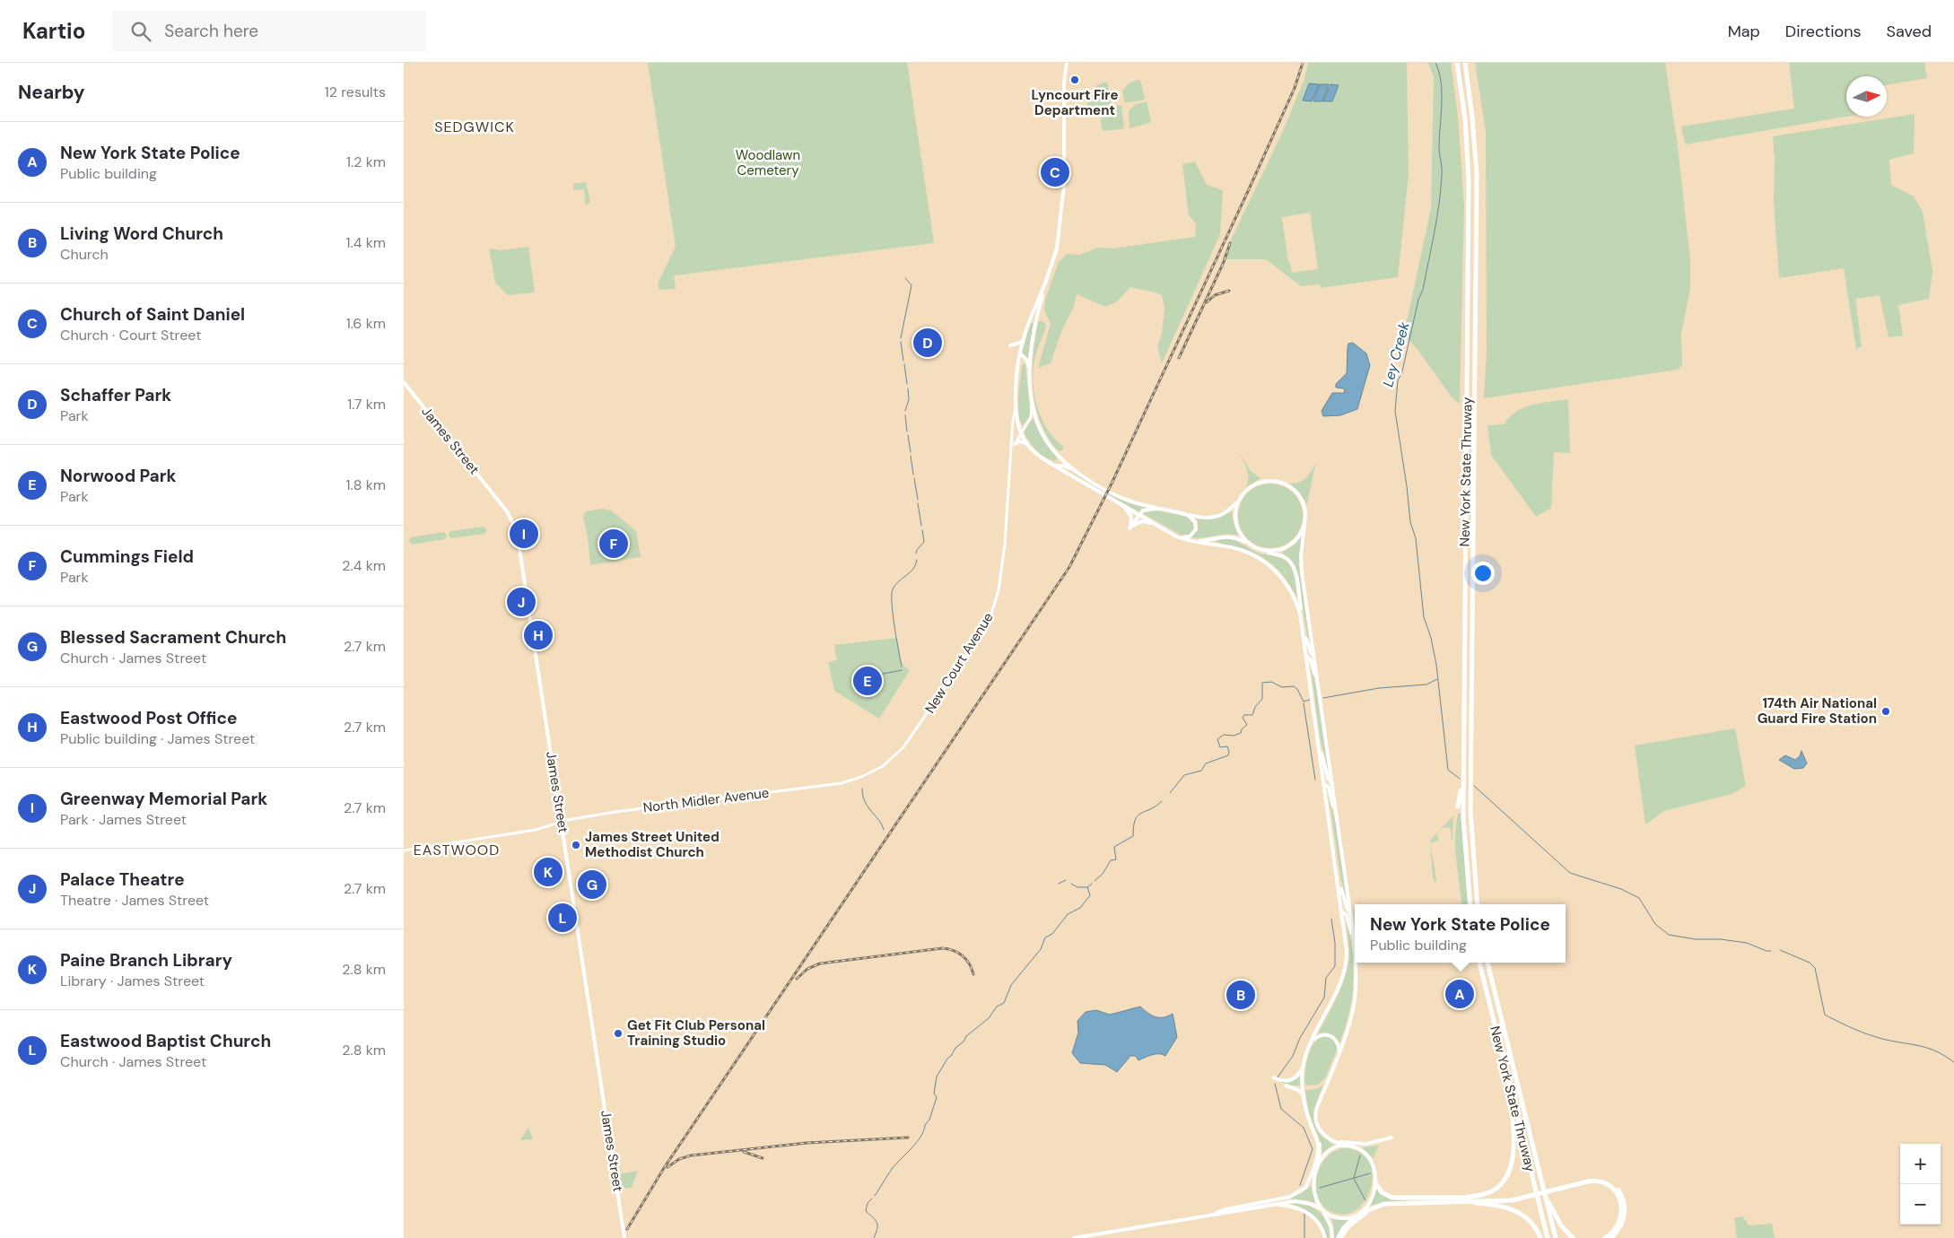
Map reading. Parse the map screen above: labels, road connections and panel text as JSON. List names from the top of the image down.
{
  "streets": {
    "highway": ["New York State Thruway"],
    "main road": ["James Street", "New Court Avenue", "North Midler Avenue"]
  },
  "crossings": [
    ["James Street", "North Midler Avenue"],
    ["New Court Avenue", "North Midler Avenue"]
  ],
  "districts": ["SEDGWICK", "EASTWOOD"],
  "water": ["Ley Creek"],
  "parks": ["Woodlawn Cemetery"],
  "places": [
    "Lyncourt Fire Department",
    "174th Air National Guard Fire Station",
    "James Street United Methodist Church",
    "Get Fit Club Personal Training Studio"
  ],
  "north": "right",
  "page": {
    "header": "Kartio",
    "search": "Search here",
    "nav": ["Map", "Directions", "Saved"],
    "heading": ["Nearby", "12 results"],
    "list": [
      {
        "mark": "A",
        "name": "New York State Police",
        "note": "Public building",
        "value": "1.2 km"
      },
      {
        "mark": "B",
        "name": "Living Word Church",
        "note": "Church",
        "value": "1.4 km"
      },
      {
        "mark": "C",
        "name": "Church of Saint Daniel",
        "note": "Church · Court Street",
        "value": "1.6 km"
      },
      {
        "mark": "D",
        "name": "Schaffer Park",
        "note": "Park",
        "value": "1.7 km"
      },
      {
        "mark": "E",
        "name": "Norwood Park",
        "note": "Park",
        "value": "1.8 km"
      },
      {
        "mark": "F",
        "name": "Cummings Field",
        "note": "Park",
        "value": "2.4 km"
      },
      {
        "mark": "G",
        "name": "Blessed Sacrament Church",
        "note": "Church · James Street",
        "value": "2.7 km"
      },
      {
        "mark": "H",
        "name": "Eastwood Post Office",
        "note": "Public building · James Street",
        "value": "2.7 km"
      },
      {
        "mark": "I",
        "name": "Greenway Memorial Park",
        "note": "Park · James Street",
        "value": "2.7 km"
      },
      {
        "mark": "J",
        "name": "Palace Theatre",
        "note": "Theatre · James Street",
        "value": "2.7 km"
      },
      {
        "mark": "K",
        "name": "Paine Branch Library",
        "note": "Library · James Street",
        "value": "2.8 km"
      },
      {
        "mark": "L",
        "name": "Eastwood Baptist Church",
        "note": "Church · James Street",
        "value": "2.8 km"
      }
    ],
    "pins": [
      "C",
      "D",
      "I",
      "F",
      "J",
      "H",
      "E",
      "K",
      "G",
      "L",
      "A",
      "B"
    ],
    "popup": ["New York State Police", "Public building"],
    "map_buttons": ["+", "−"]
  }
}
